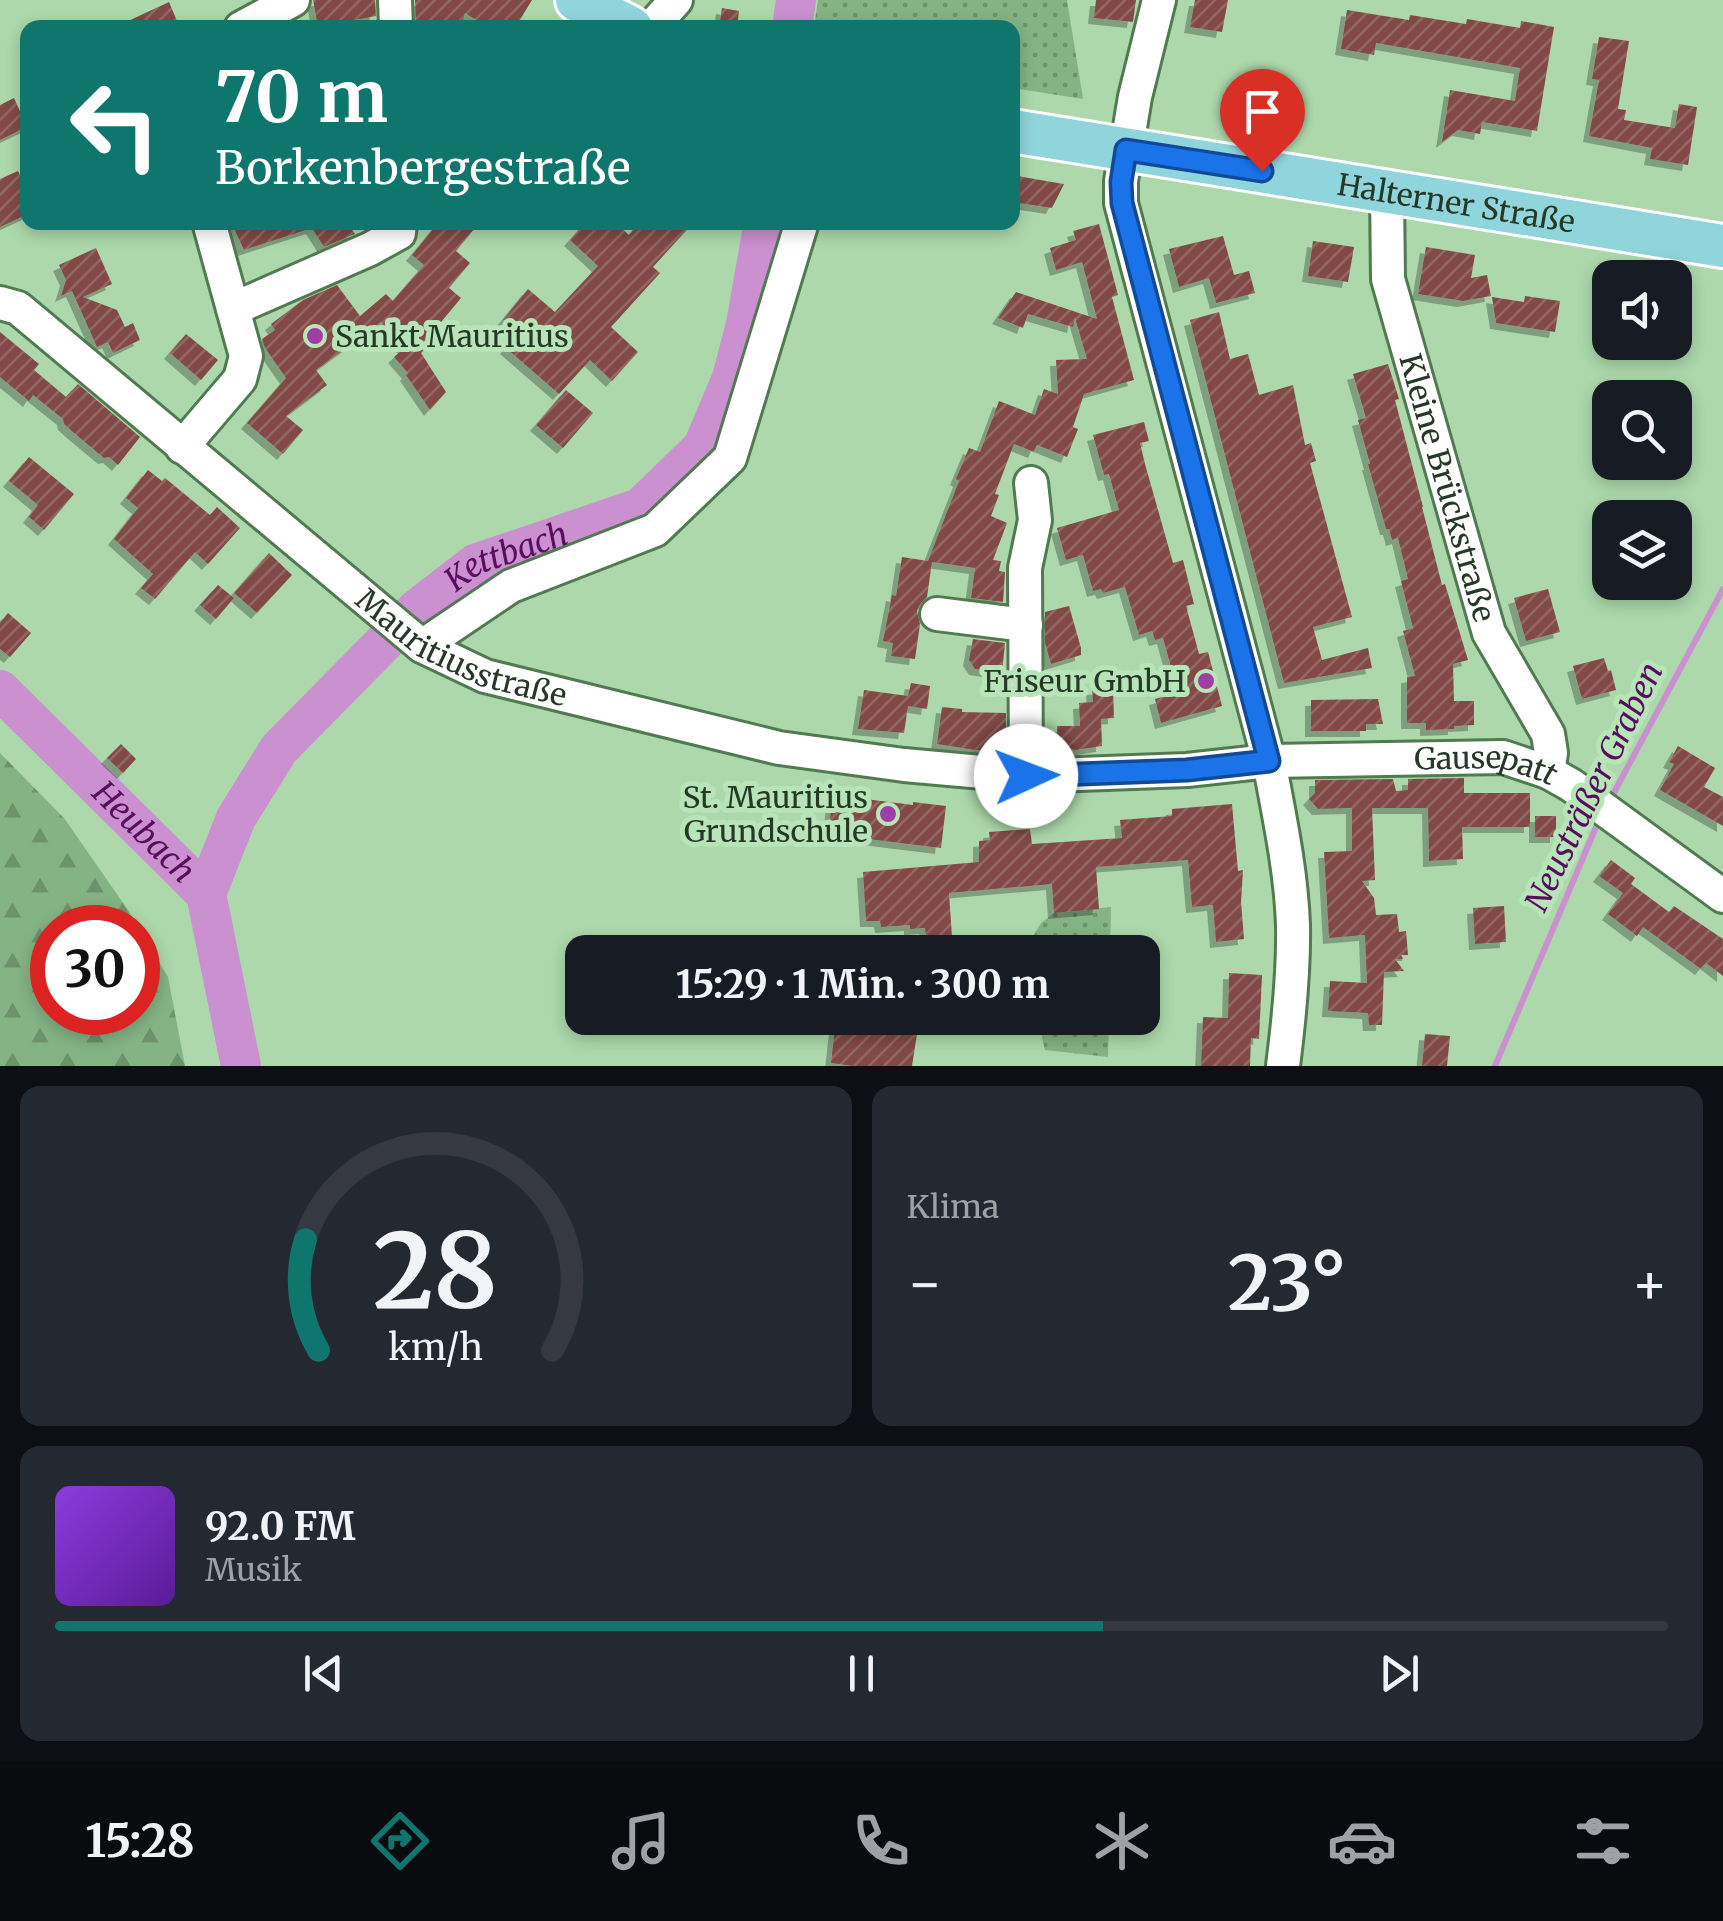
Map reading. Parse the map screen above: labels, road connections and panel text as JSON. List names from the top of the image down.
{
  "streets": {
    "main road": ["Halterner Straße"],
    "street": ["Kleine Brückstraße", "Mauritiusstraße", "Gausepatt"]
  },
  "crossings": [
    ["Halterner Straße", "Kleine Brückstraße"],
    ["Kleine Brückstraße", "Gausepatt"],
    ["Mauritiusstraße", "Gausepatt"]
  ],
  "water": ["Kettbach", "Neusträßer Graben", "Heubach"],
  "places": ["Sankt Mauritius", "Friseur GmbH", "St. Mauritius Grundschule"],
  "page": {
    "turn": ["70 m", "Borkenbergestraße"],
    "limit": "30",
    "trip": "15:29 · 1 Min. · 300 m",
    "tile": "Klima",
    "heat": ["−", "23°", "+"],
    "song": ["92.0 FM", "Musik"],
    "tabs": "15:28",
    "gauge": ["28", "km/h"]
  }
}
